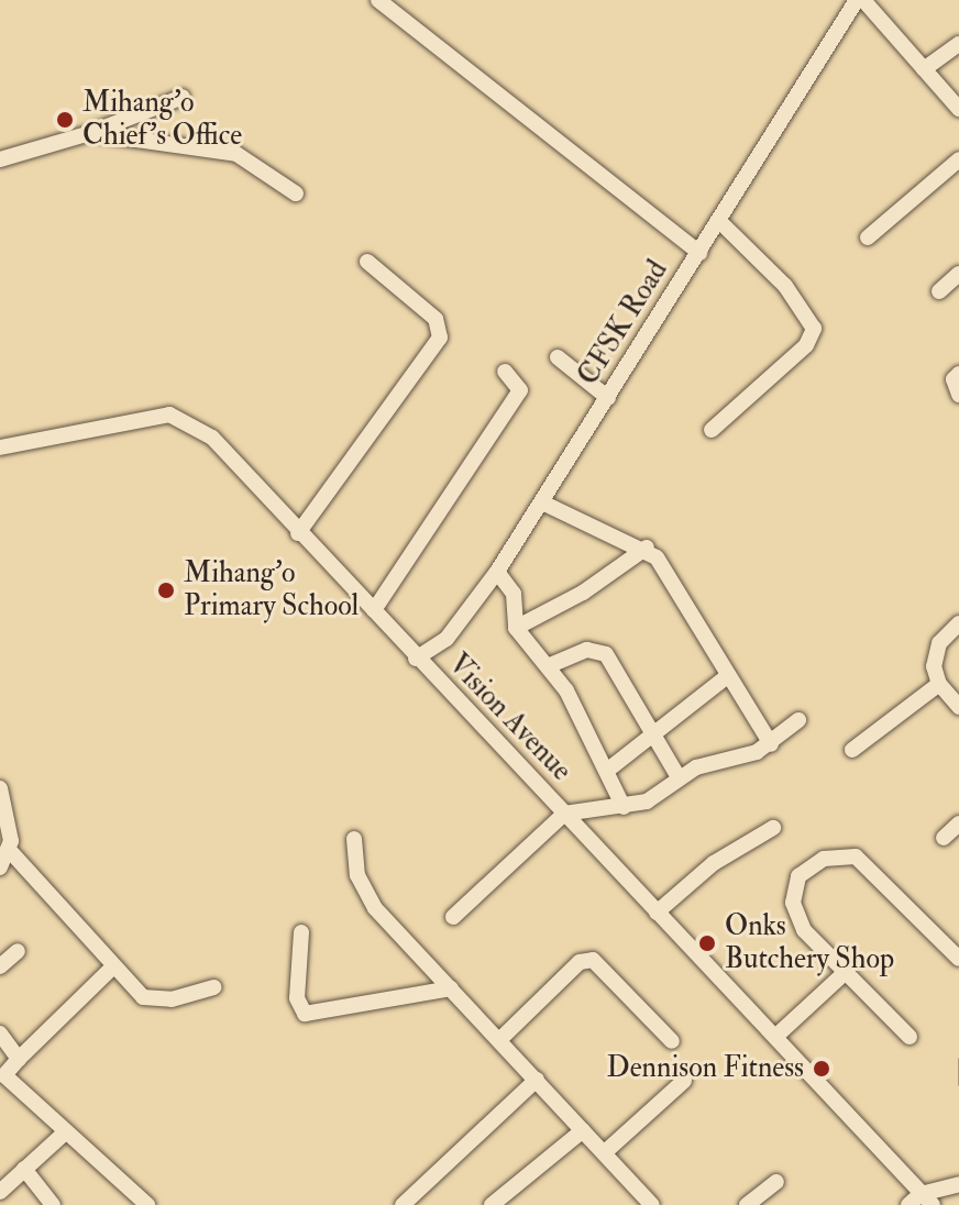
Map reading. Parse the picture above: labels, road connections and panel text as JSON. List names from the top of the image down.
{
  "streets": {
    "street": ["CFSK Road", "Vision Avenue"]
  },
  "crossings": [
    ["CFSK Road", "Vision Avenue"]
  ],
  "places": [
    "Mihang'o Chief's Office",
    "Mihang'o Primary School",
    "Onks Butchery Shop",
    "Dennison Fitness"
  ]
}
